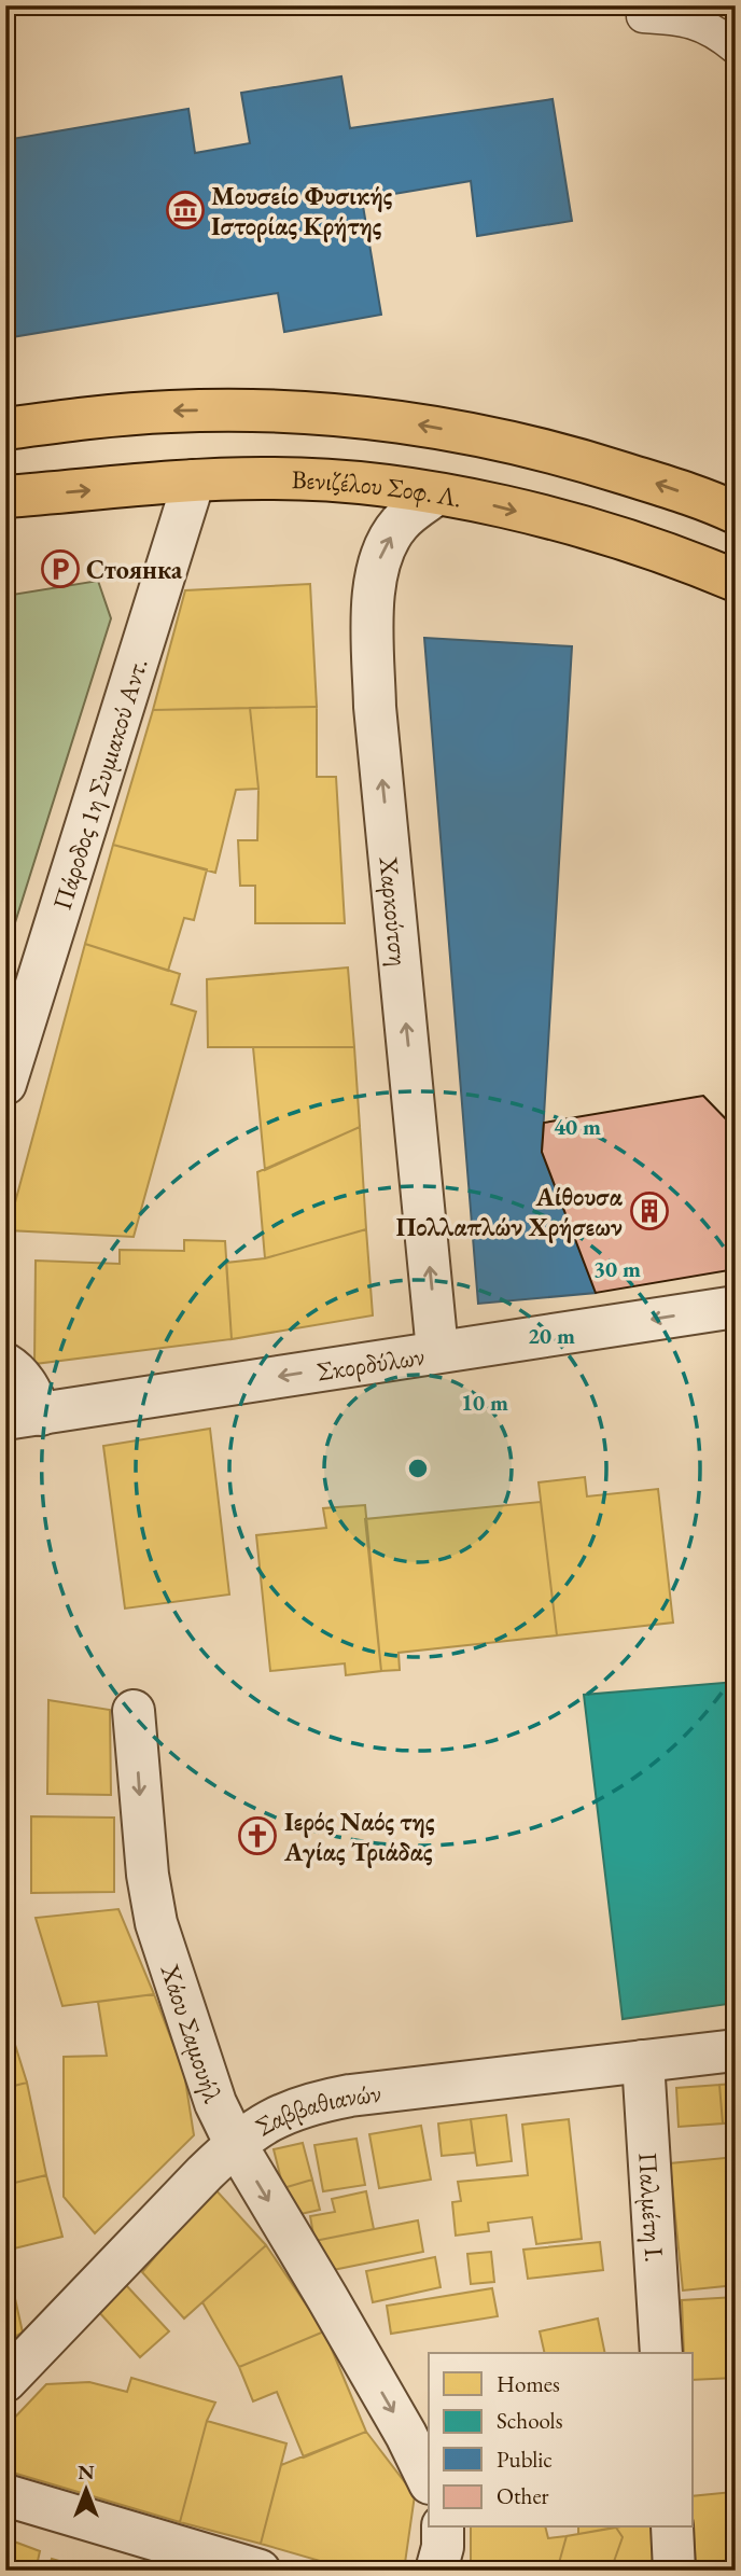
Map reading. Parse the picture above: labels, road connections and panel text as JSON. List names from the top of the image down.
{
  "streets": {
    "main road": ["Βενιζέλου Σοφ. Λ."],
    "street": [
      "Πάροδος 1η Συμιακού Αντ.",
      "Χαρκούτση",
      "Σκορδύλων",
      "Χάου Σαμουήλ",
      "Σαββαθιανών",
      "Παλμέτη Ι."
    ]
  },
  "crossings": [
    ["Βενιζέλου Σοφ. Λ.", "Πάροδος 1η Συμιακού Αντ."],
    ["Βενιζέλου Σοφ. Λ.", "Χαρκούτση"],
    ["Χαρκούτση", "Σκορδύλων"],
    ["Χάου Σαμουήλ", "Σαββαθιανών"],
    ["Σαββαθιανών", "Παλμέτη Ι."]
  ],
  "one_way": ["Χαρκούτση", "Σκορδύλων", "Χάου Σαμουήλ"],
  "places": {
    "museum": ["Μουσείο Φυσικής Ιστορίας Κρήτης"],
    "parking": ["Стоянка"],
    "building": ["Αίθουσα Πολλαπλών Χρήσεων"],
    "church": ["Ιερός Ναός της Αγίας Τριάδας"]
  },
  "legend": [
    "Homes",
    "Schools",
    "Public",
    "Other"
  ],
  "north": "top",
  "rings": [
    "40 m",
    "30 m",
    "20 m",
    "10 m"
  ]
}
